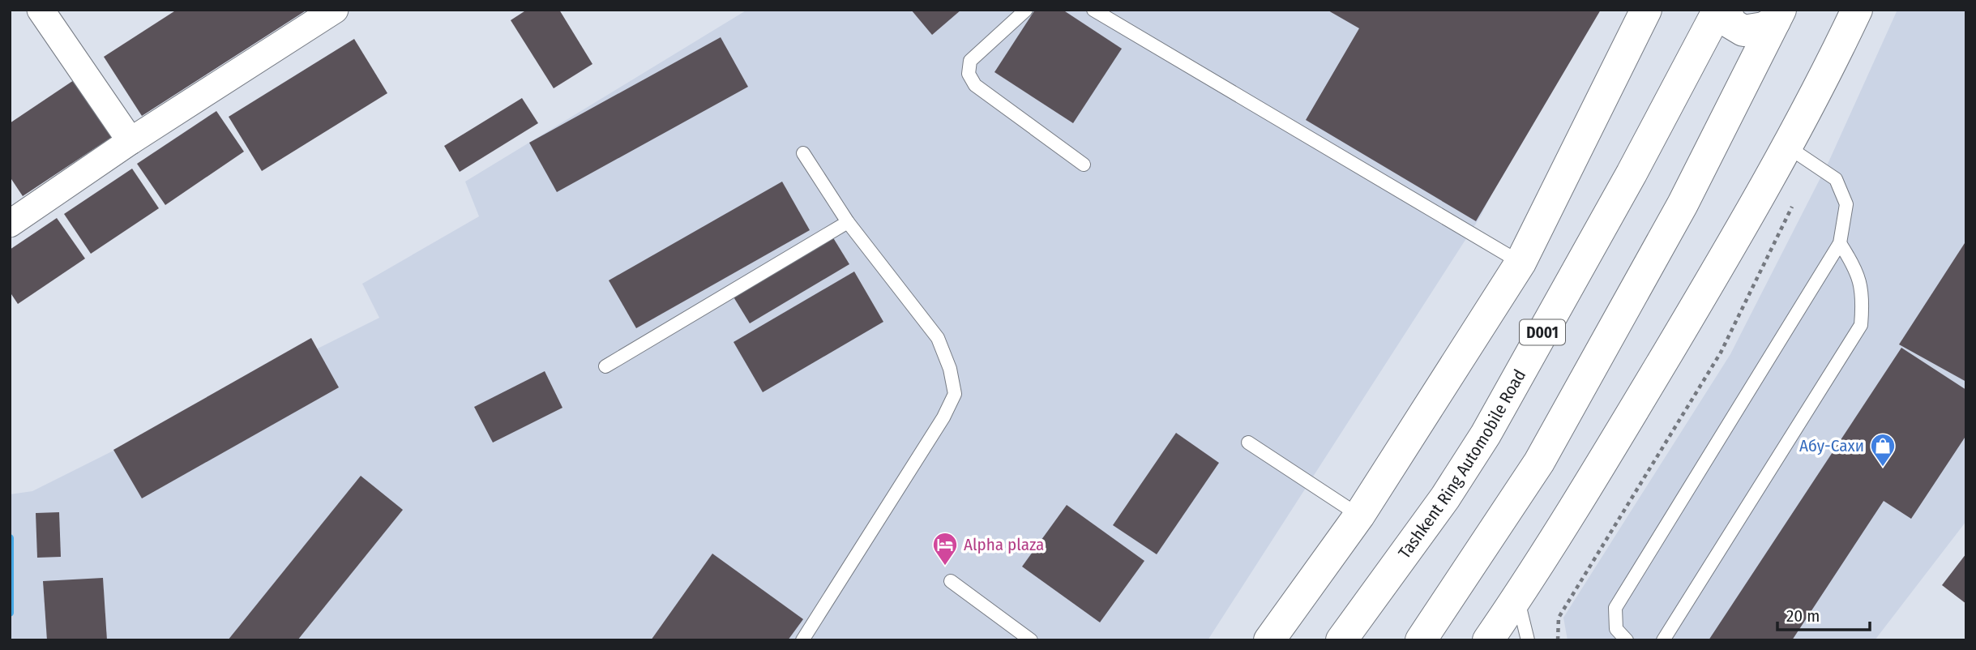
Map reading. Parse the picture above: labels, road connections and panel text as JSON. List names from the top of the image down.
{
  "streets": {
    "main road": ["D001", "Tashkent Ring Automobile Road"]
  },
  "places": {
    "shop": ["Абу-Сахи"],
    "hotel": ["Alpha plaza"]
  },
  "scale_bar": "20 m"
}
